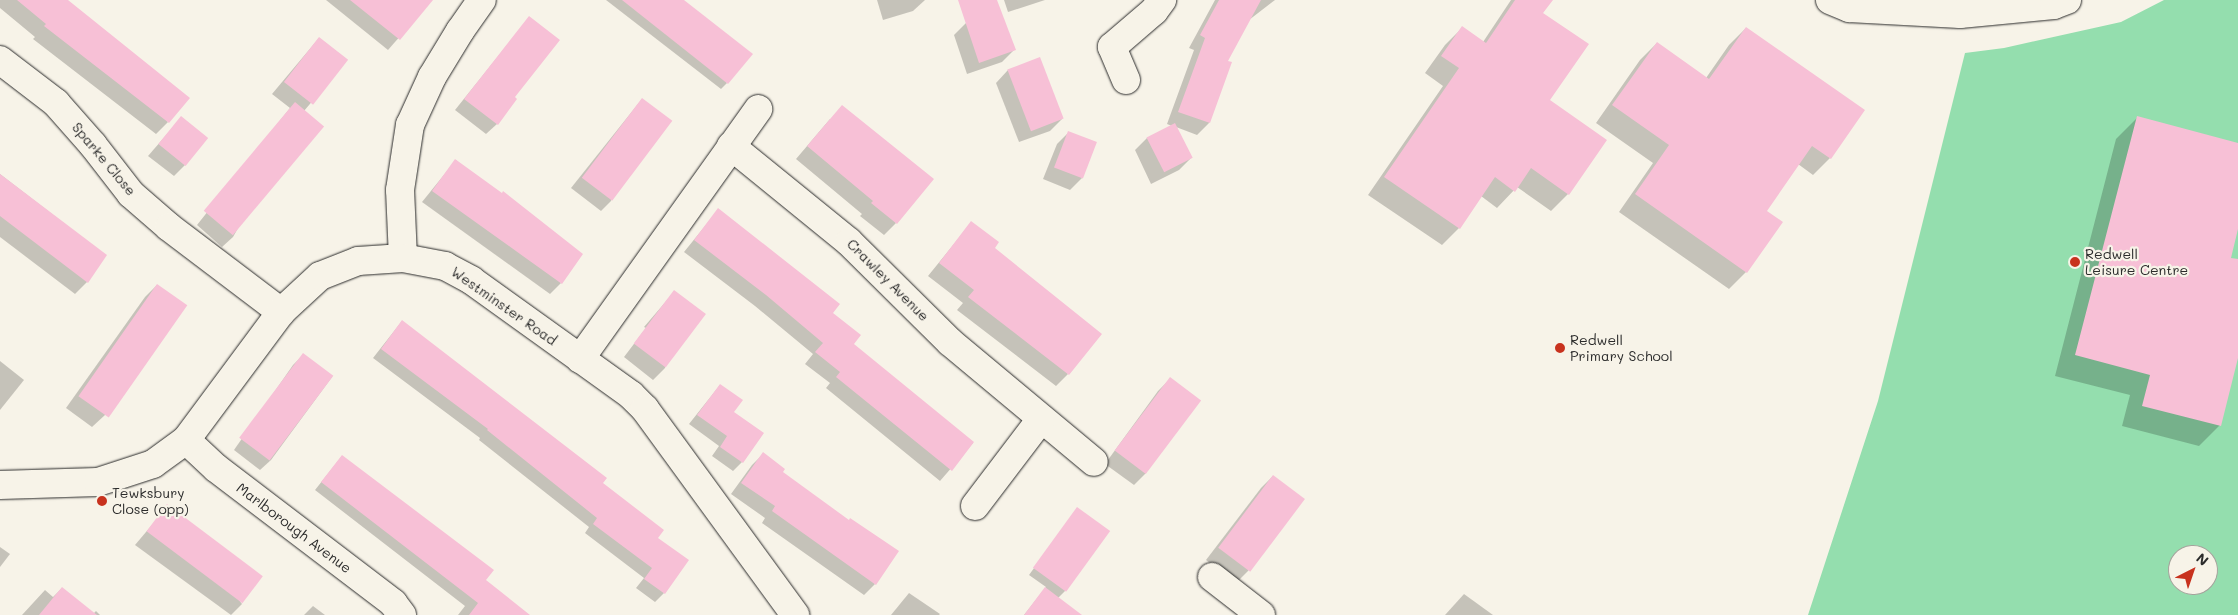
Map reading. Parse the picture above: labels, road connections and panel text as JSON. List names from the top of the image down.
{
  "streets": {
    "street": [
      "Sparke Close",
      "Crawley Avenue",
      "Westminster Road",
      "Marlborough Avenue"
    ]
  },
  "crossings": [
    ["Sparke Close", "Westminster Road"],
    ["Westminster Road", "Marlborough Avenue"]
  ],
  "places": ["Redwell Leisure Centre", "Redwell Primary School", "Tewksbury Close (opp)"],
  "north": "top right"
}
